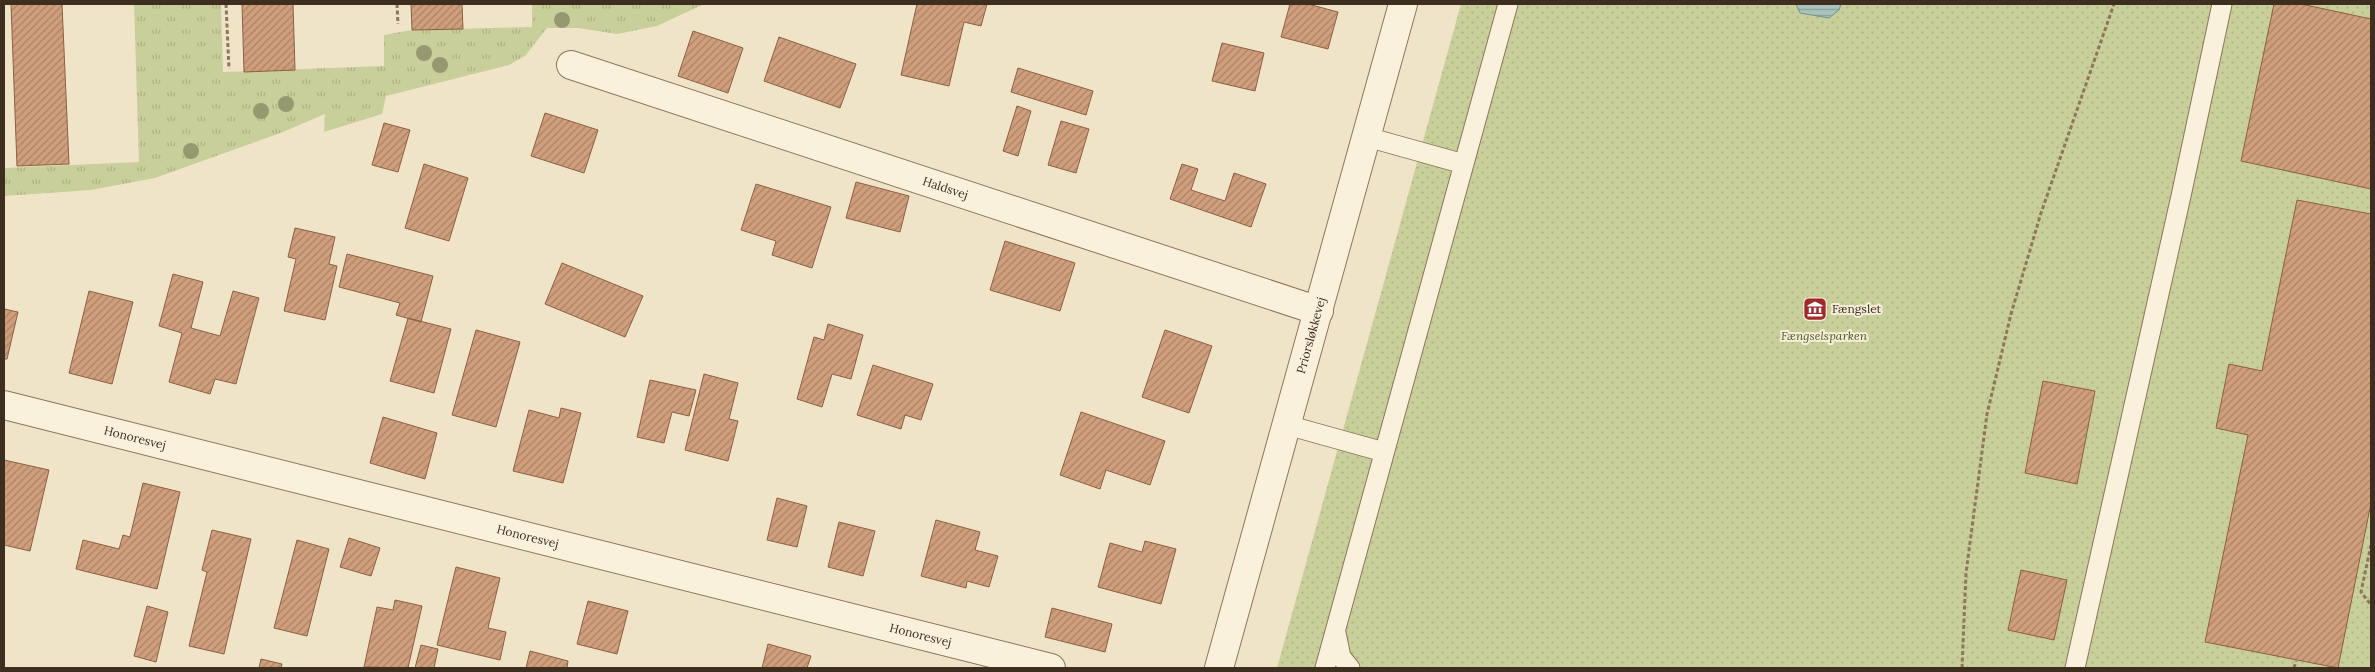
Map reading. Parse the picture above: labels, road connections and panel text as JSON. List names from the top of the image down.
{
  "streets": {
    "street": ["Haldsvej", "Priorsløkkevej", "Honoresvej"]
  },
  "crossings": [
    ["Haldsvej", "Priorsløkkevej"]
  ],
  "parks": ["Fængselsparken"],
  "places": {
    "museum": ["Fængslet"]
  }
}
